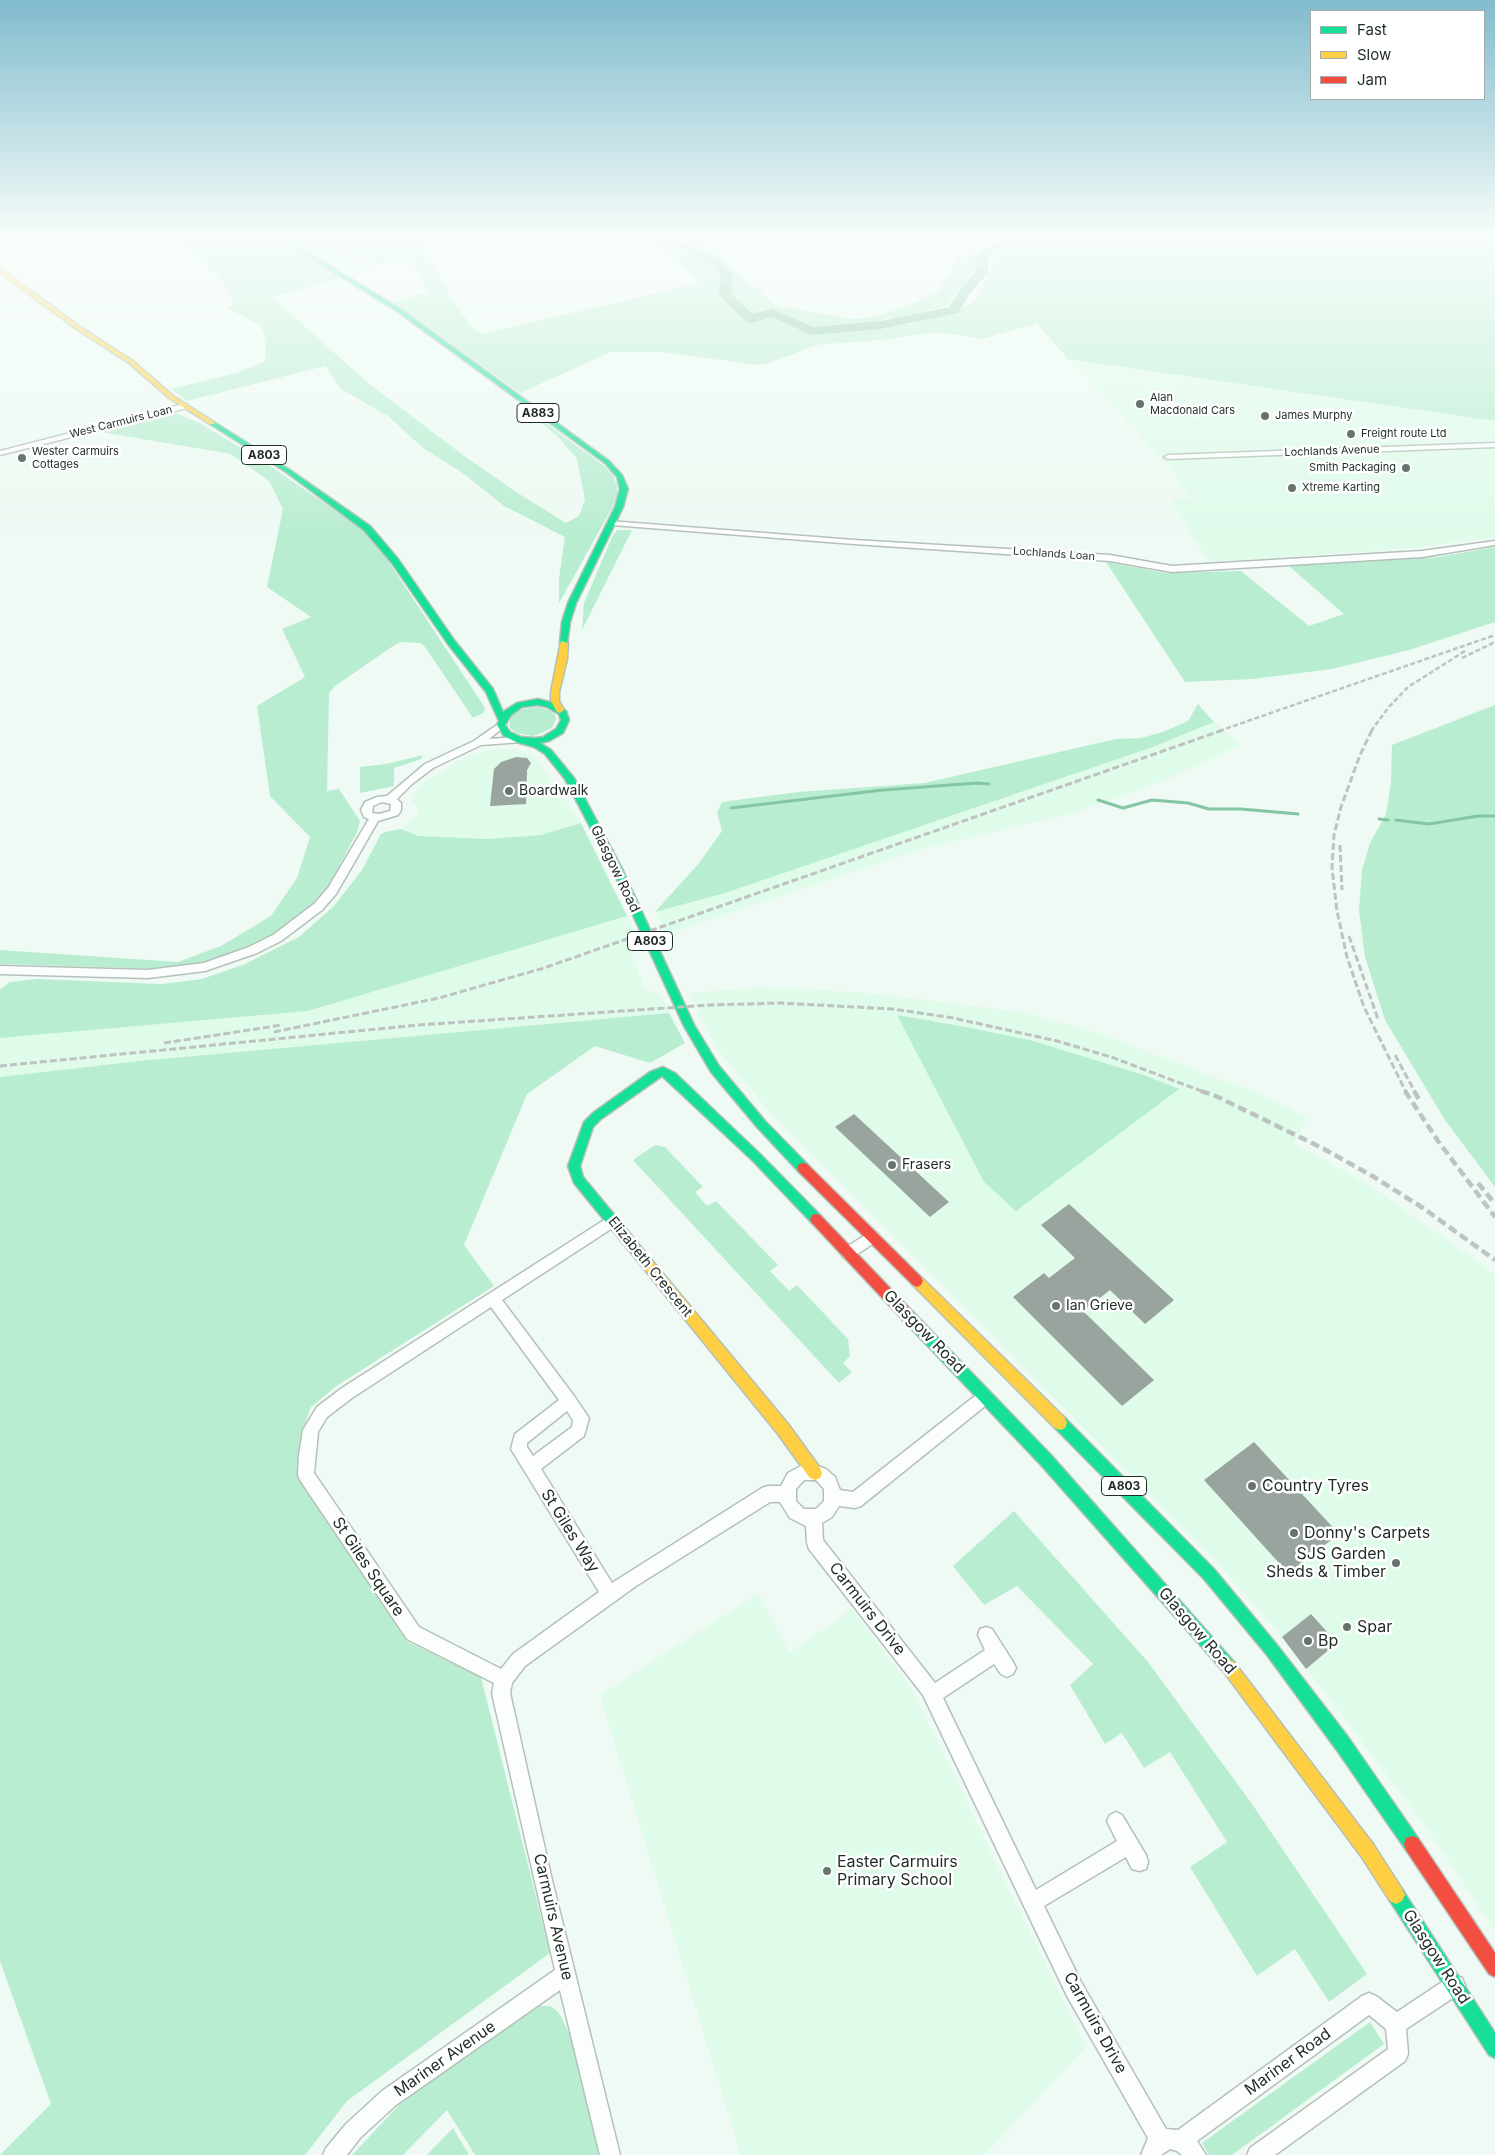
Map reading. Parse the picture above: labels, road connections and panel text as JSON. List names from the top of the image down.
{
  "streets": {
    "main road": [
      "A883",
      "A803",
      "Glasgow Road",
      "Elizabeth Crescent"
    ],
    "street": [
      "West Carmuirs Loan",
      "Lochlands Avenue",
      "Lochlands Loan",
      "St Giles Way",
      "St Giles Square",
      "Carmuirs Drive",
      "Carmuirs Avenue",
      "Mariner Avenue",
      "Mariner Road"
    ]
  },
  "crossings": [
    ["A883", "Lochlands Loan"],
    ["West Carmuirs Loan", "A803"],
    ["A803", "Glasgow Road"],
    ["Glasgow Road", "Elizabeth Crescent"],
    ["Elizabeth Crescent", "St Giles Square"],
    ["Elizabeth Crescent", "Carmuirs Drive"],
    ["St Giles Square", "Carmuirs Avenue"],
    ["Carmuirs Drive", "Mariner Road"],
    ["Carmuirs Avenue", "Mariner Avenue"]
  ],
  "places": [
    "Alan Macdonald Cars",
    "James Murphy",
    "Freight route Ltd",
    "Wester Carmuirs Cottages",
    "Smith Packaging",
    "Xtreme Karting",
    "Boardwalk",
    "Frasers",
    "Ian Grieve",
    "Country Tyres",
    "Donny's Carpets",
    "SJS Garden Sheds & Timber",
    "Spar",
    "Bp",
    "Easter Carmuirs Primary School"
  ],
  "legend": ["Fast", "Slow", "Jam"]
}
